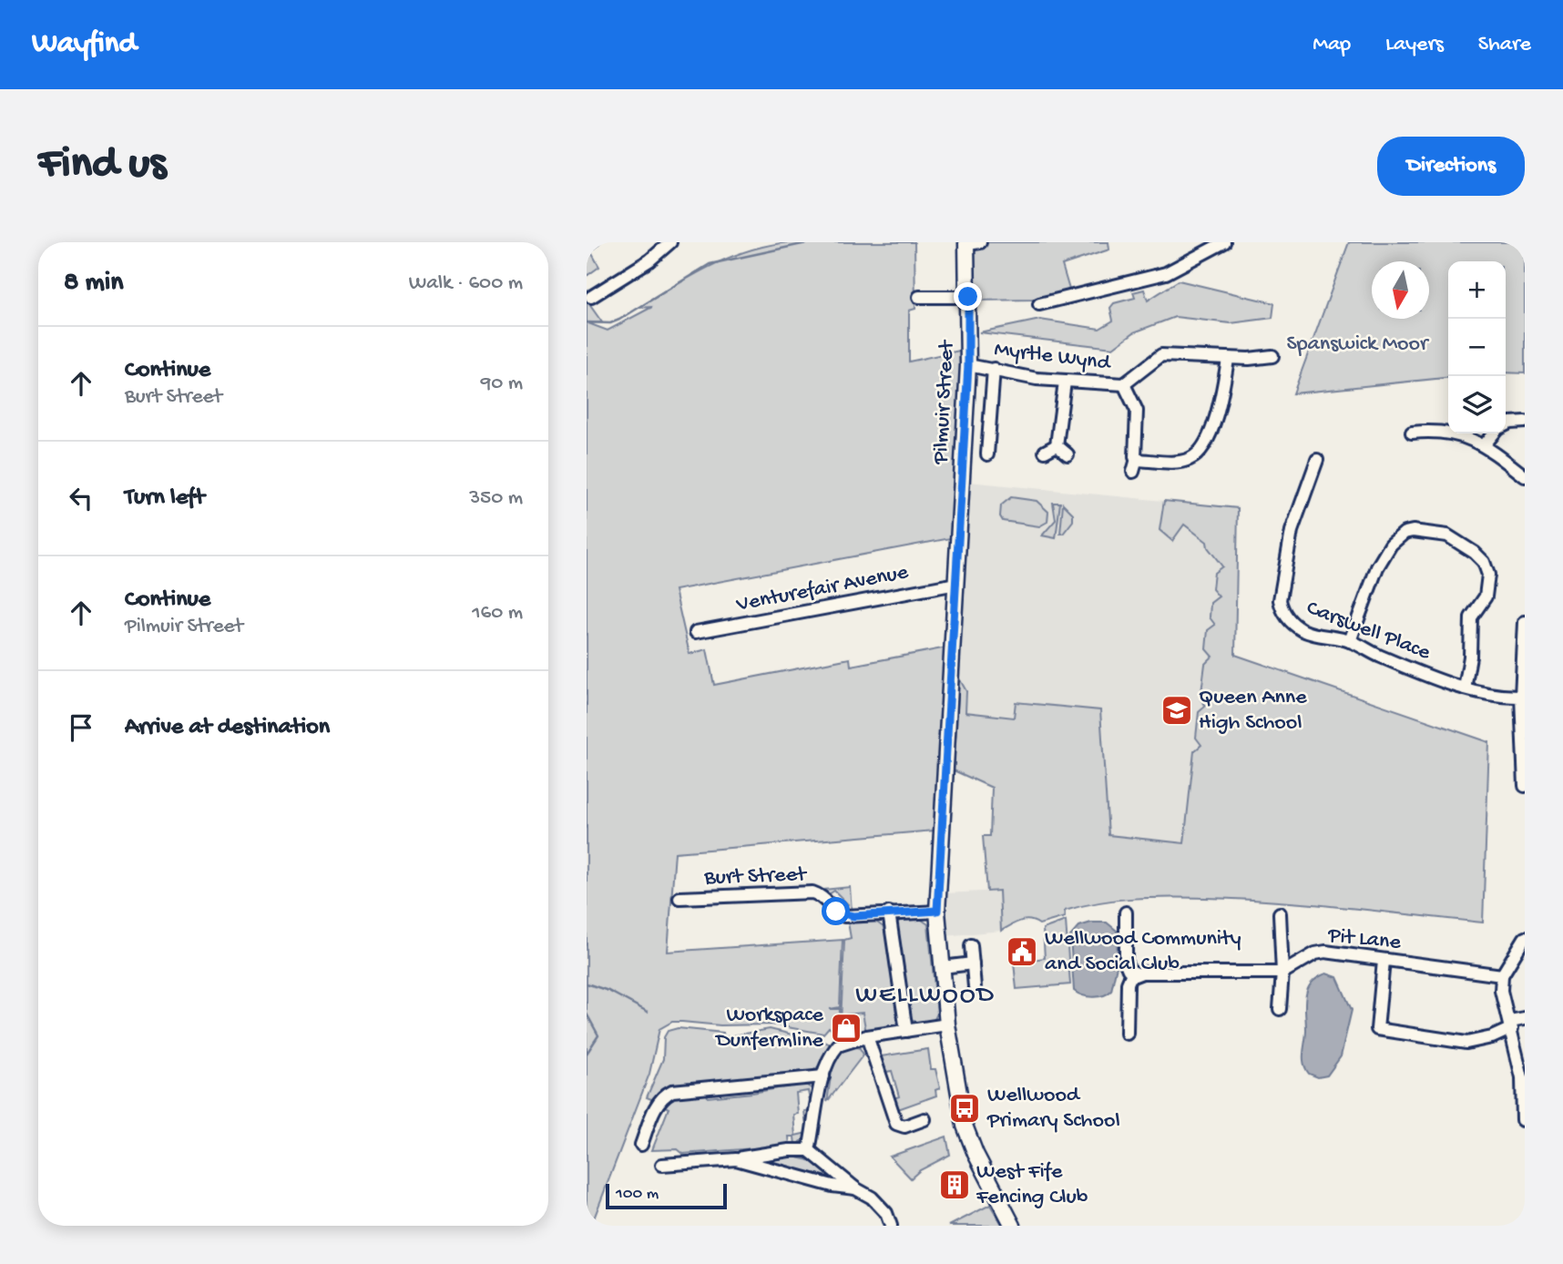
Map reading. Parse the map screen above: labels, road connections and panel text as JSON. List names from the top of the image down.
{
  "streets": {
    "main road": ["Pilmuir Street"],
    "street": [
      "Myrtle Wynd",
      "Venturefair Avenue",
      "Carswell Place",
      "Burt Street",
      "Pit Lane"
    ]
  },
  "crossings": [
    ["Myrtle Wynd", "Pilmuir Street"],
    ["Pilmuir Street", "Venturefair Avenue"],
    ["Pilmuir Street", "Burt Street"]
  ],
  "districts": ["WELLWOOD"],
  "parks": ["Spanswick Moor"],
  "places": {
    "school or university": ["Queen Anne High School"],
    "public building": ["Wellwood Community and Social Club"],
    "shop": ["Workspace Dunfermline"],
    "bus stop": ["Wellwood Primary School"],
    "building": ["West Fife Fencing Club"]
  },
  "scale_bar": "100 m",
  "north": "bottom",
  "page": {
    "header": "Wayfind",
    "nav": ["Map", "Layers", "Share"],
    "buttons": "Directions",
    "title": "Find us",
    "heading": ["8 min", "Walk · 600 m"],
    "map_buttons": ["+", "−"],
    "list": [
      ["Continue", "Burt Street", "90 m"],
      ["Turn left", "350 m"],
      ["Continue", "Pilmuir Street", "160 m"],
      "Arrive at destination"
    ],
    "scale": "100 m"
  }
}
